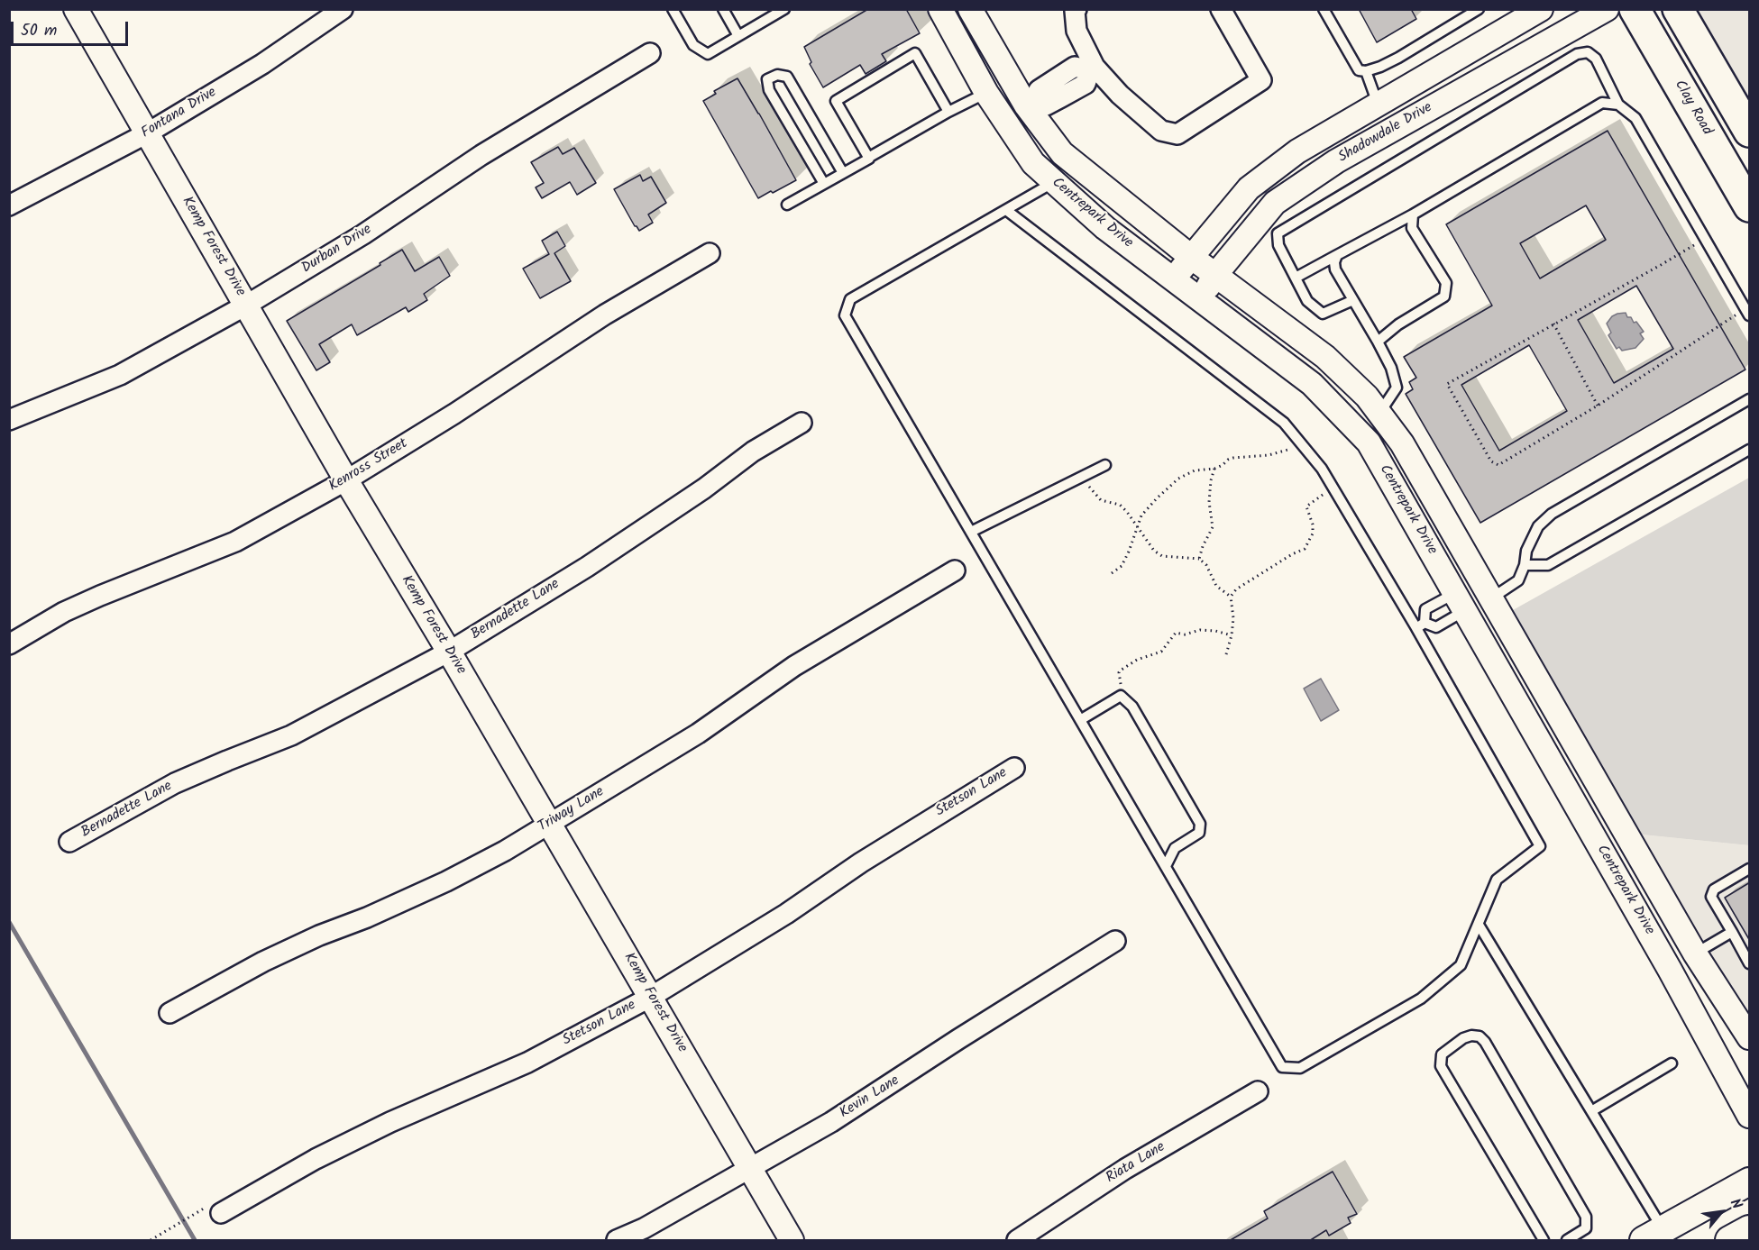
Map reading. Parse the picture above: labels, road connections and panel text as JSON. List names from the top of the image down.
{
  "streets": {
    "main road": ["Clay Road"],
    "street": [
      "Fontana Drive",
      "Shadowdale Drive",
      "Centrepark Drive",
      "Kemp Forest Drive",
      "Durban Drive",
      "Kenross Street",
      "Bernadette Lane",
      "Stetson Lane",
      "Triway Lane",
      "Kevin Lane",
      "Riata Lane"
    ]
  },
  "crossings": [
    ["Fontana Drive", "Kemp Forest Drive"],
    ["Shadowdale Drive", "Centrepark Drive"],
    ["Kemp Forest Drive", "Durban Drive"],
    ["Kemp Forest Drive", "Kenross Street"],
    ["Kemp Forest Drive", "Bernadette Lane"],
    ["Kemp Forest Drive", "Stetson Lane"],
    ["Kemp Forest Drive", "Triway Lane"],
    ["Kemp Forest Drive", "Kevin Lane"]
  ],
  "scale_bar": "50 m",
  "north": "top right"
}
